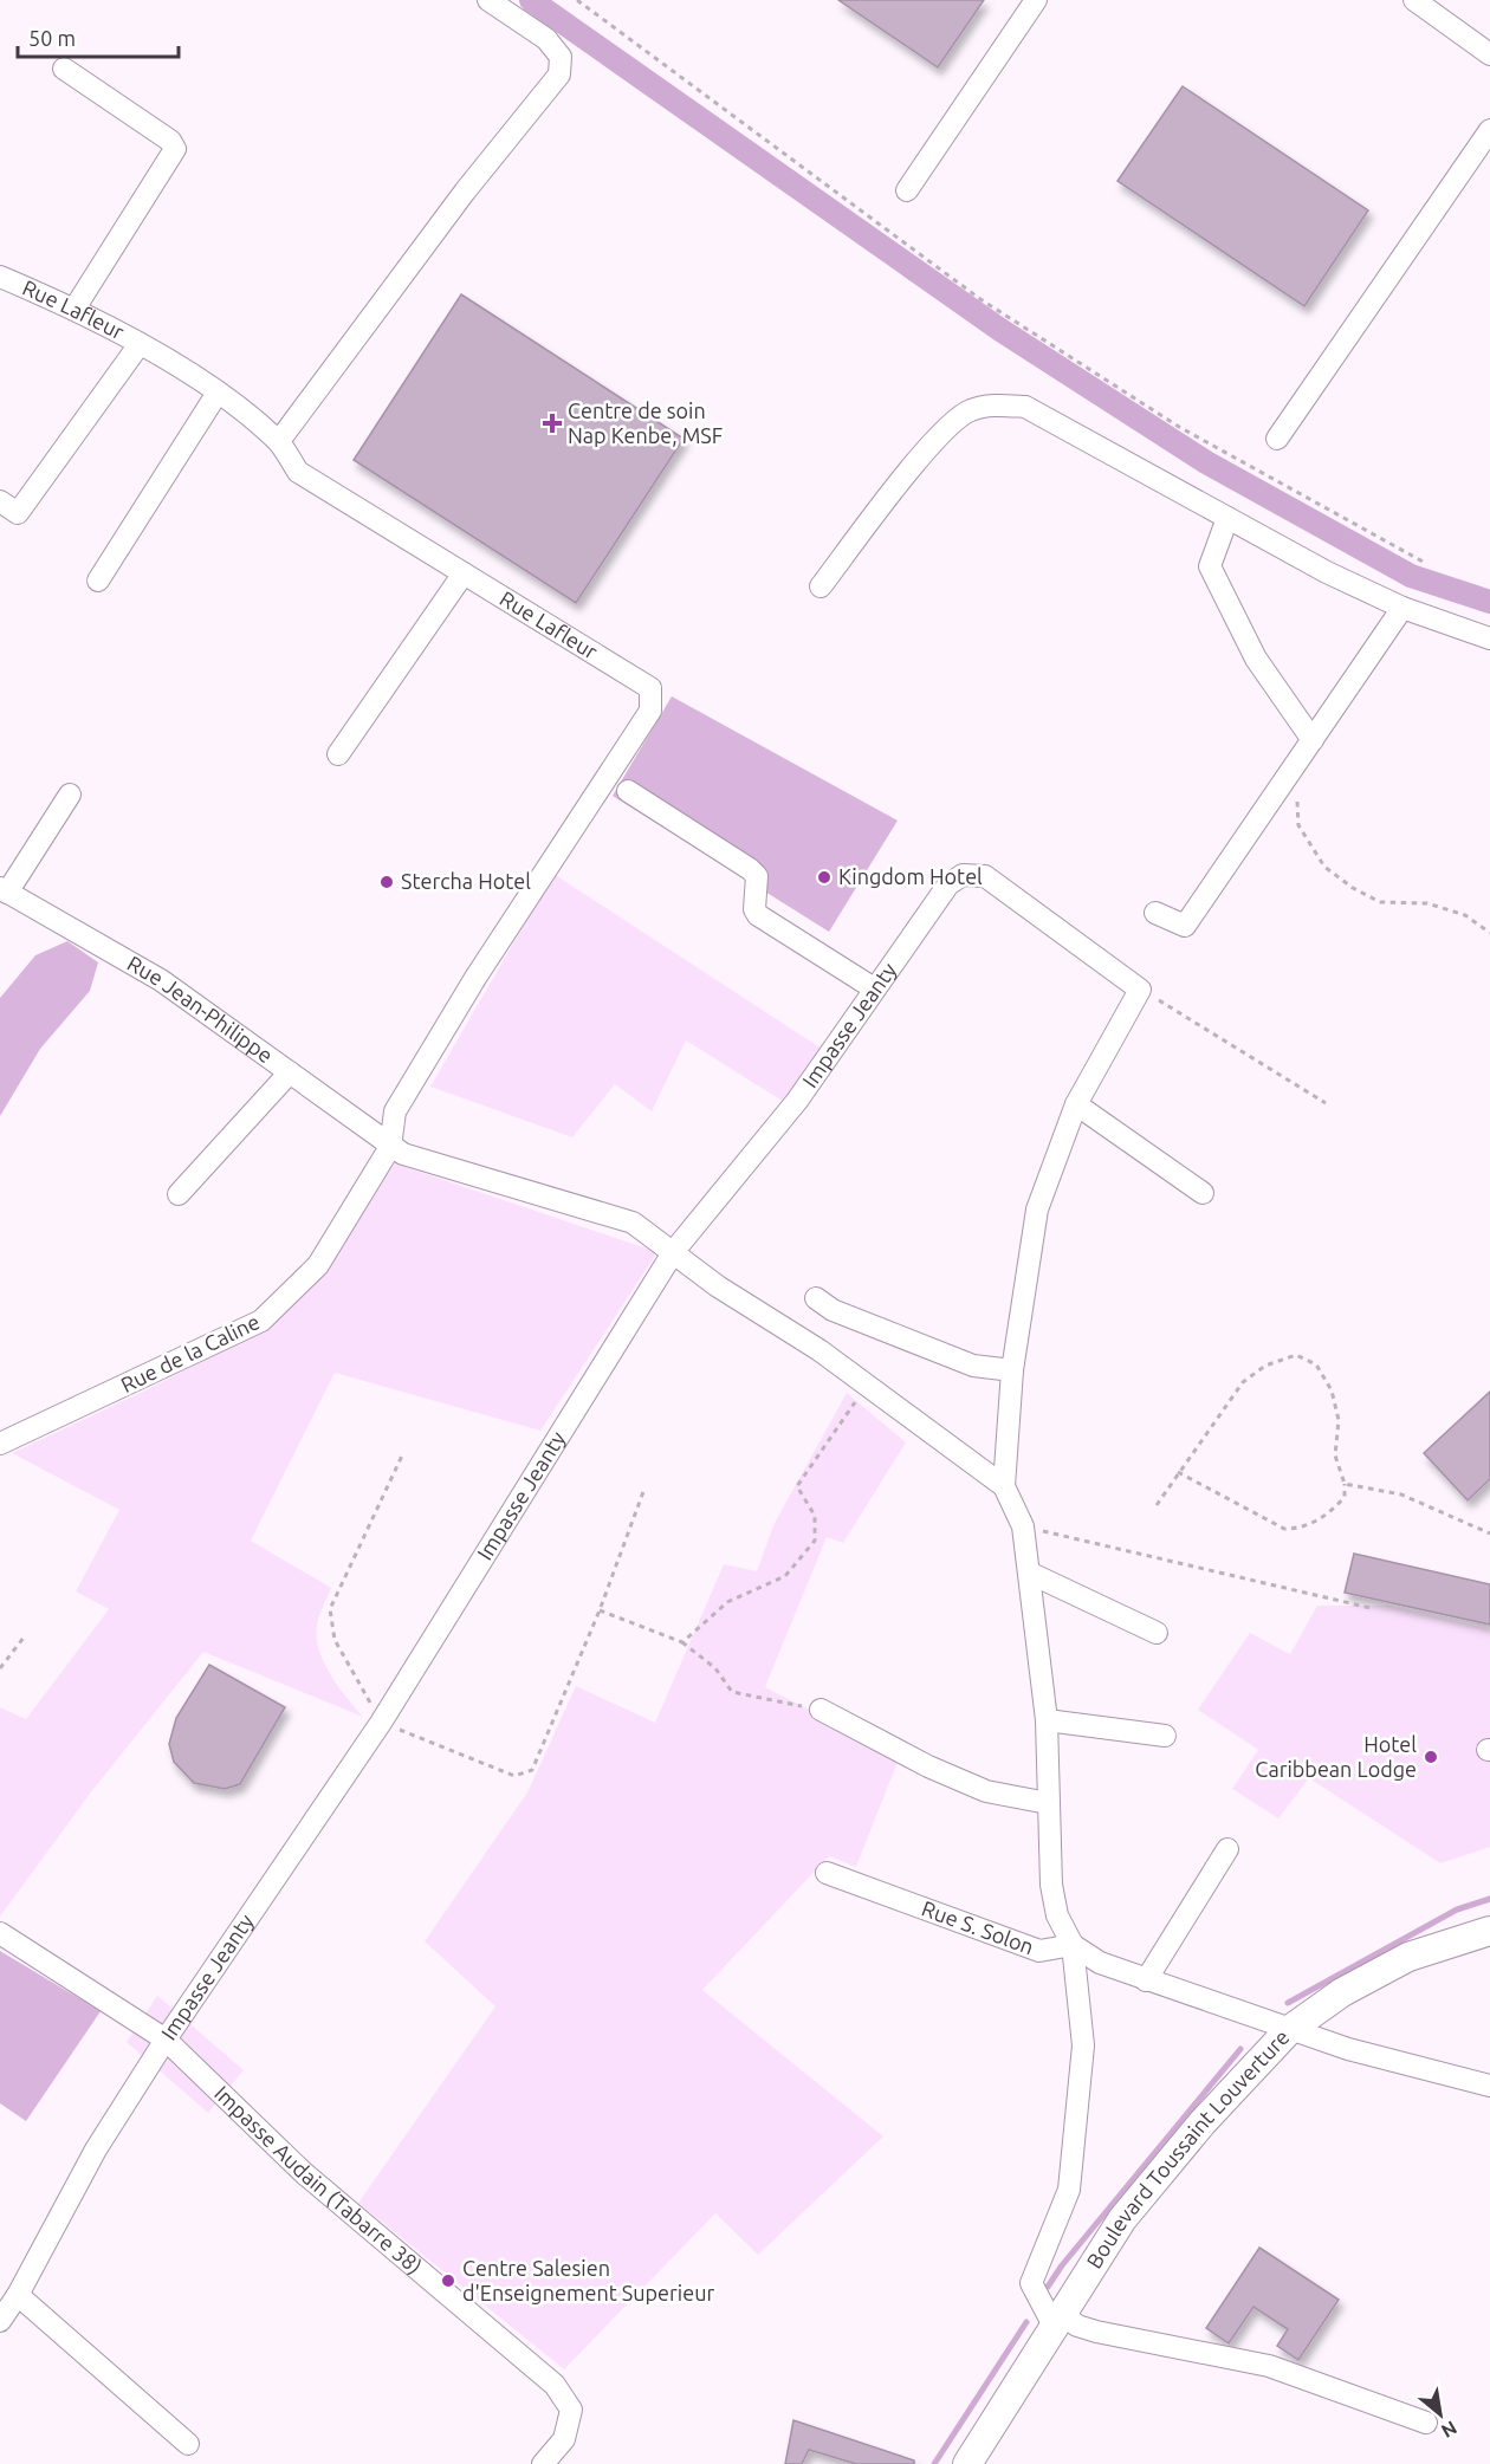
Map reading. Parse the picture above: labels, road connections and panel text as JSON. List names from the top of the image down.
{
  "streets": {
    "main road": ["Boulevard Toussaint Louverture"],
    "street": [
      "Rue Lafleur",
      "Rue Jean-Philippe",
      "Impasse Jeanty",
      "Rue de la Caline",
      "Rue S. Solon",
      "Impasse Audain (Tabarre 38)"
    ]
  },
  "crossings": [
    ["Rue Lafleur", "Rue Jean-Philippe"],
    ["Rue Lafleur", "Rue de la Caline"],
    ["Rue Jean-Philippe", "Impasse Jeanty"],
    ["Rue Jean-Philippe", "Rue de la Caline"],
    ["Impasse Jeanty", "Impasse Audain (Tabarre 38)"]
  ],
  "places": {
    "health": ["Centre de soin Nap Kenbe, MSF"],
    "other": [
      "Kingdom Hotel",
      "Stercha Hotel",
      "Hotel Caribbean Lodge",
      "Centre Salesien d'Enseignement Superieur"
    ]
  },
  "scale_bar": "50 m",
  "north": "bottom right"
}
